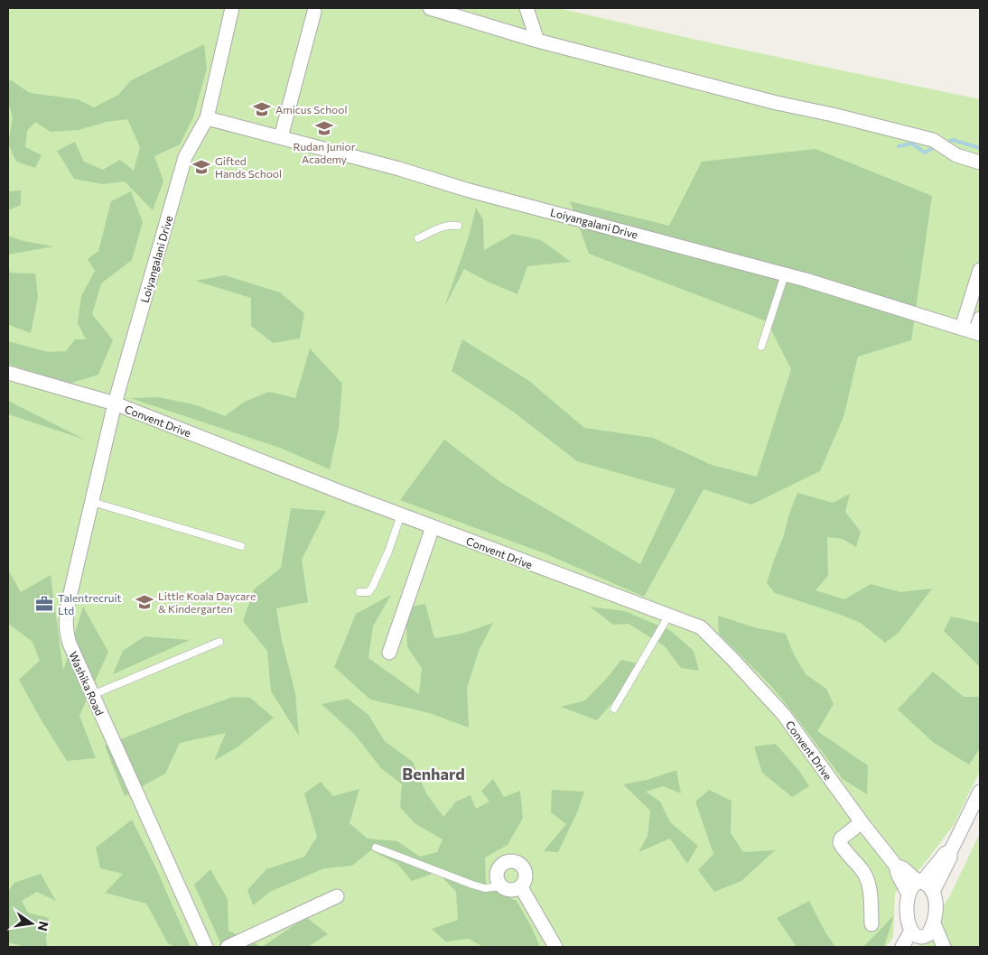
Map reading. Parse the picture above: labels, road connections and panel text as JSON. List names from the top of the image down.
{
  "streets": {
    "street": ["Loiyangalani Drive", "Convent Drive", "Washika Road"]
  },
  "crossings": [
    ["Loiyangalani Drive", "Convent Drive"],
    ["Loiyangalani Drive", "Washika Road"],
    ["Convent Drive", "Washika Road"]
  ],
  "districts": ["Benhard"],
  "places": {
    "school or university": [
      "Amicus School",
      "Rudan Junior Academy",
      "Gifted Hands School",
      "Little Koala Daycare & Kindergarten"
    ],
    "office": ["Talentrecruit Ltd"]
  },
  "north": "right"
}
